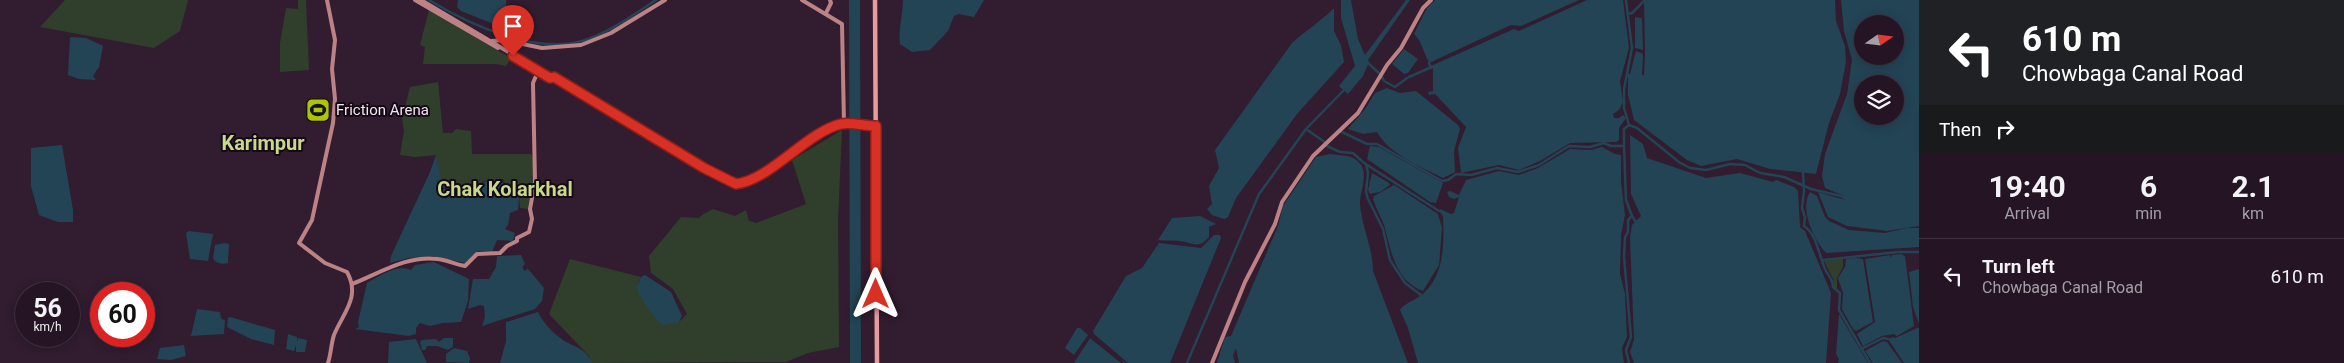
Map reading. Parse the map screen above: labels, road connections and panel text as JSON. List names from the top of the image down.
{
  "districts": ["Karimpur", "Chak Kolarkhal"],
  "places": {
    "sports": ["Friction Arena"]
  },
  "north": "right",
  "page": {
    "turn": ["610 m", "Chowbaga Canal Road"],
    "then": "Then",
    "eta": [
      "19:40",
      "Arrival",
      "6",
      "min",
      "2.1",
      "km"
    ],
    "list": [
      {
        "name": "Turn left",
        "note": "Chowbaga Canal Road",
        "value": "610 m"
      }
    ],
    "speed": "56 km/h",
    "limit": "60"
  }
}
